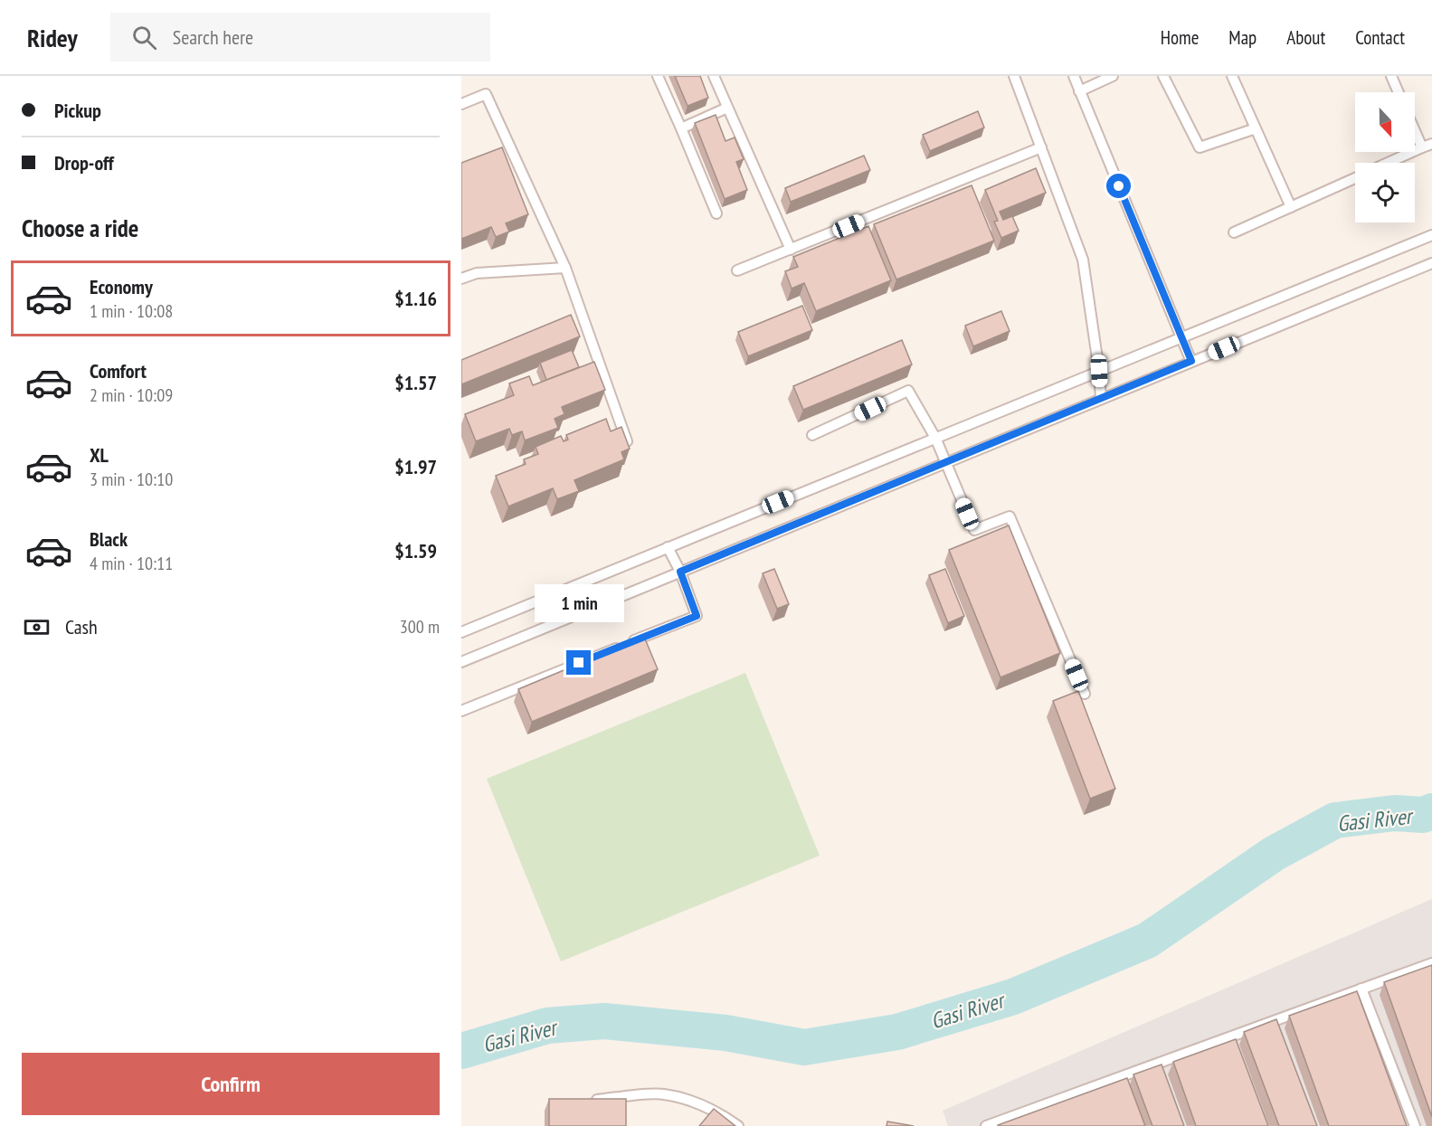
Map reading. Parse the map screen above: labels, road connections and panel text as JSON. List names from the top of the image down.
{
  "water": ["Gasi River"],
  "north": "bottom",
  "page": {
    "header": "Ridey",
    "search": "Search here",
    "nav": [
      "Home",
      "Map",
      "About",
      "Contact"
    ],
    "banner": ["Pickup", "Drop-off"],
    "heading": "Choose a ride",
    "list": [
      {
        "name": "Economy",
        "note": "1 min · 10:08",
        "value": "$1.16"
      },
      {
        "name": "Comfort",
        "note": "2 min · 10:09",
        "value": "$1.57"
      },
      {
        "name": "XL",
        "note": "3 min · 10:10",
        "value": "$1.97"
      },
      {
        "name": "Black",
        "note": "4 min · 10:11",
        "value": "$1.59"
      }
    ],
    "bubble": "1 min",
    "pay": ["Cash", "300 m"],
    "buttons": "Confirm"
  }
}
